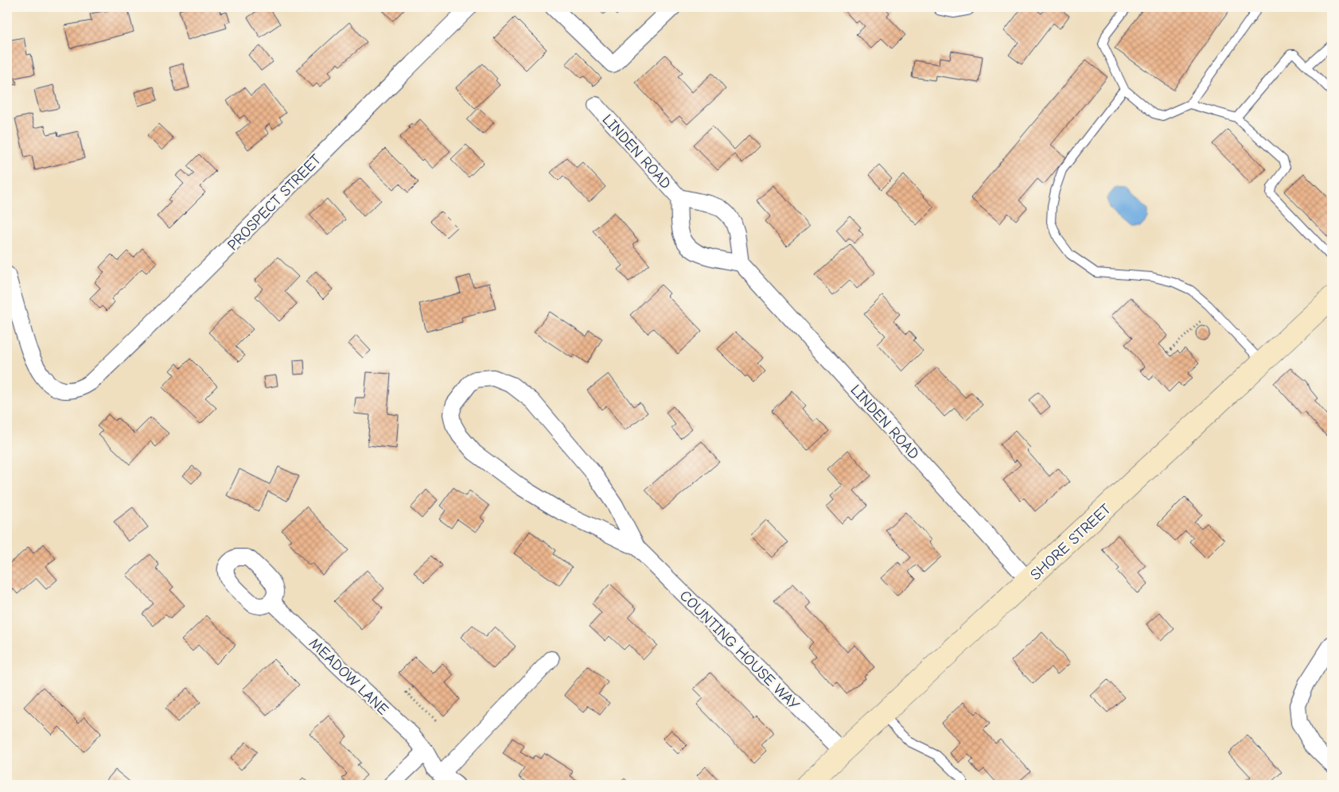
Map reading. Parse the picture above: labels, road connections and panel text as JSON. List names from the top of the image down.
{
  "streets": {
    "main road": ["SHORE STREET"],
    "street": [
      "LINDEN ROAD",
      "PROSPECT STREET",
      "COUNTING HOUSE WAY",
      "MEADOW LANE"
    ]
  },
  "crossings": [
    ["LINDEN ROAD", "SHORE STREET"],
    ["SHORE STREET", "COUNTING HOUSE WAY"]
  ]
}
